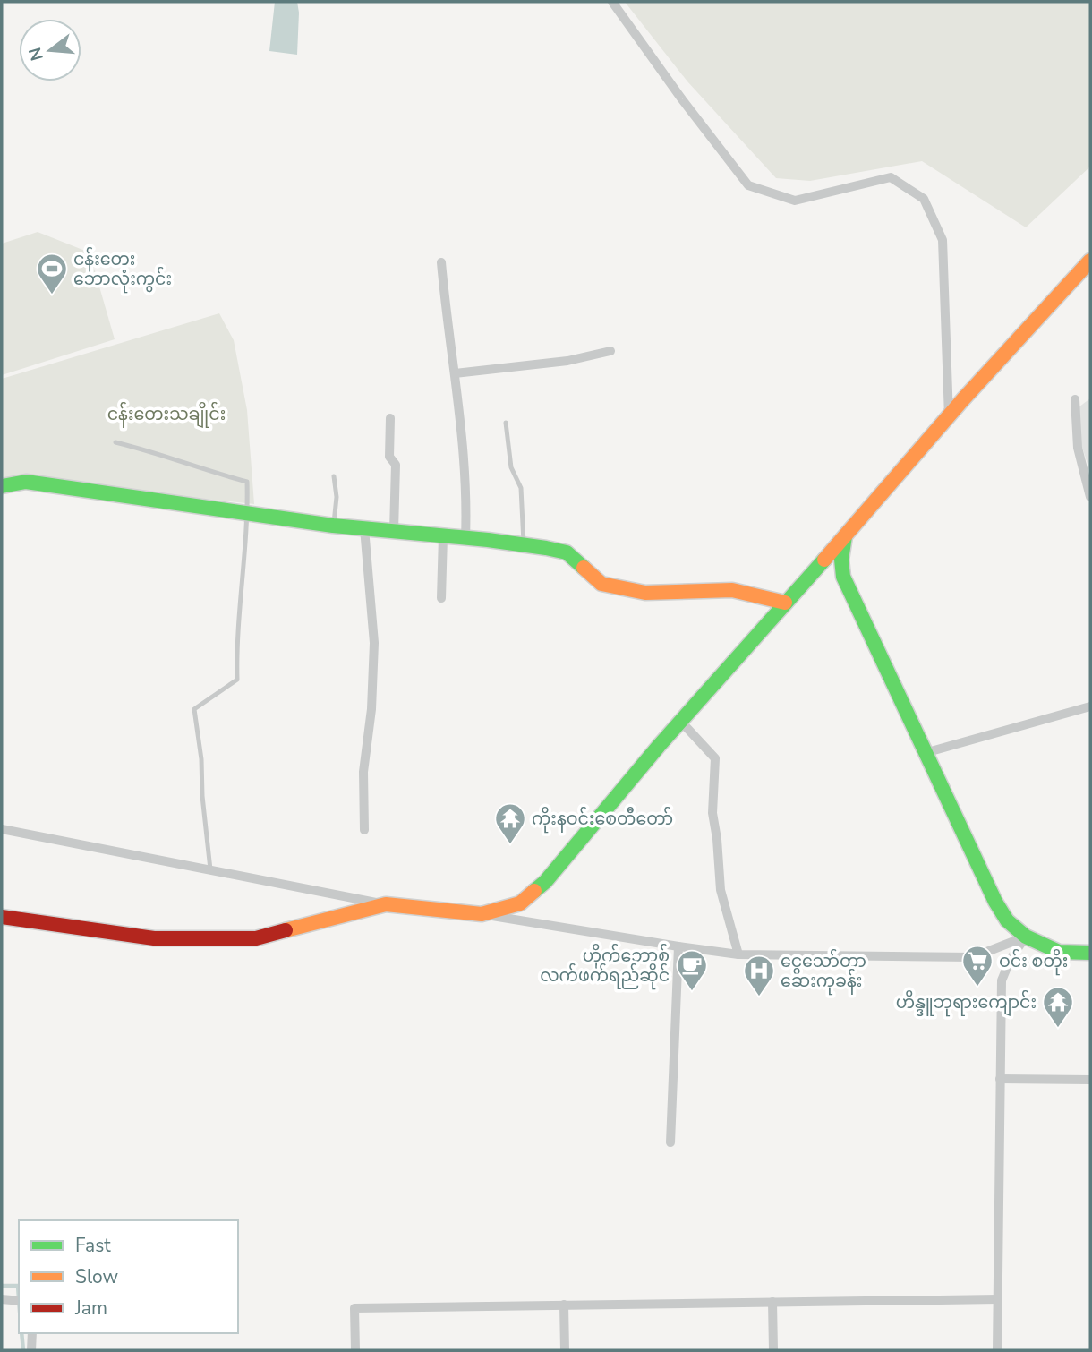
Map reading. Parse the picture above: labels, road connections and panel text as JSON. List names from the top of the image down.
{
  "parks": ["ငန်းတေးသချိုင်း"],
  "places": {
    "sports": ["ငန်းတေး ဘောလုံးကွင်း"],
    "temple": ["ကိုးနဝင်းစေတီတော်", "ဟိန္ဒူဘုရားကျောင်း"],
    "supermarket": ["ဝင်း စတိုး"],
    "cafe": ["ဟိုက်ဘော့စ် လက်ဖက်ရည်ဆိုင်"],
    "hospital": ["ငွေသော်တာ ဆေးကုခန်း"]
  },
  "legend": ["Fast", "Slow", "Jam"],
  "north": "left"
}
